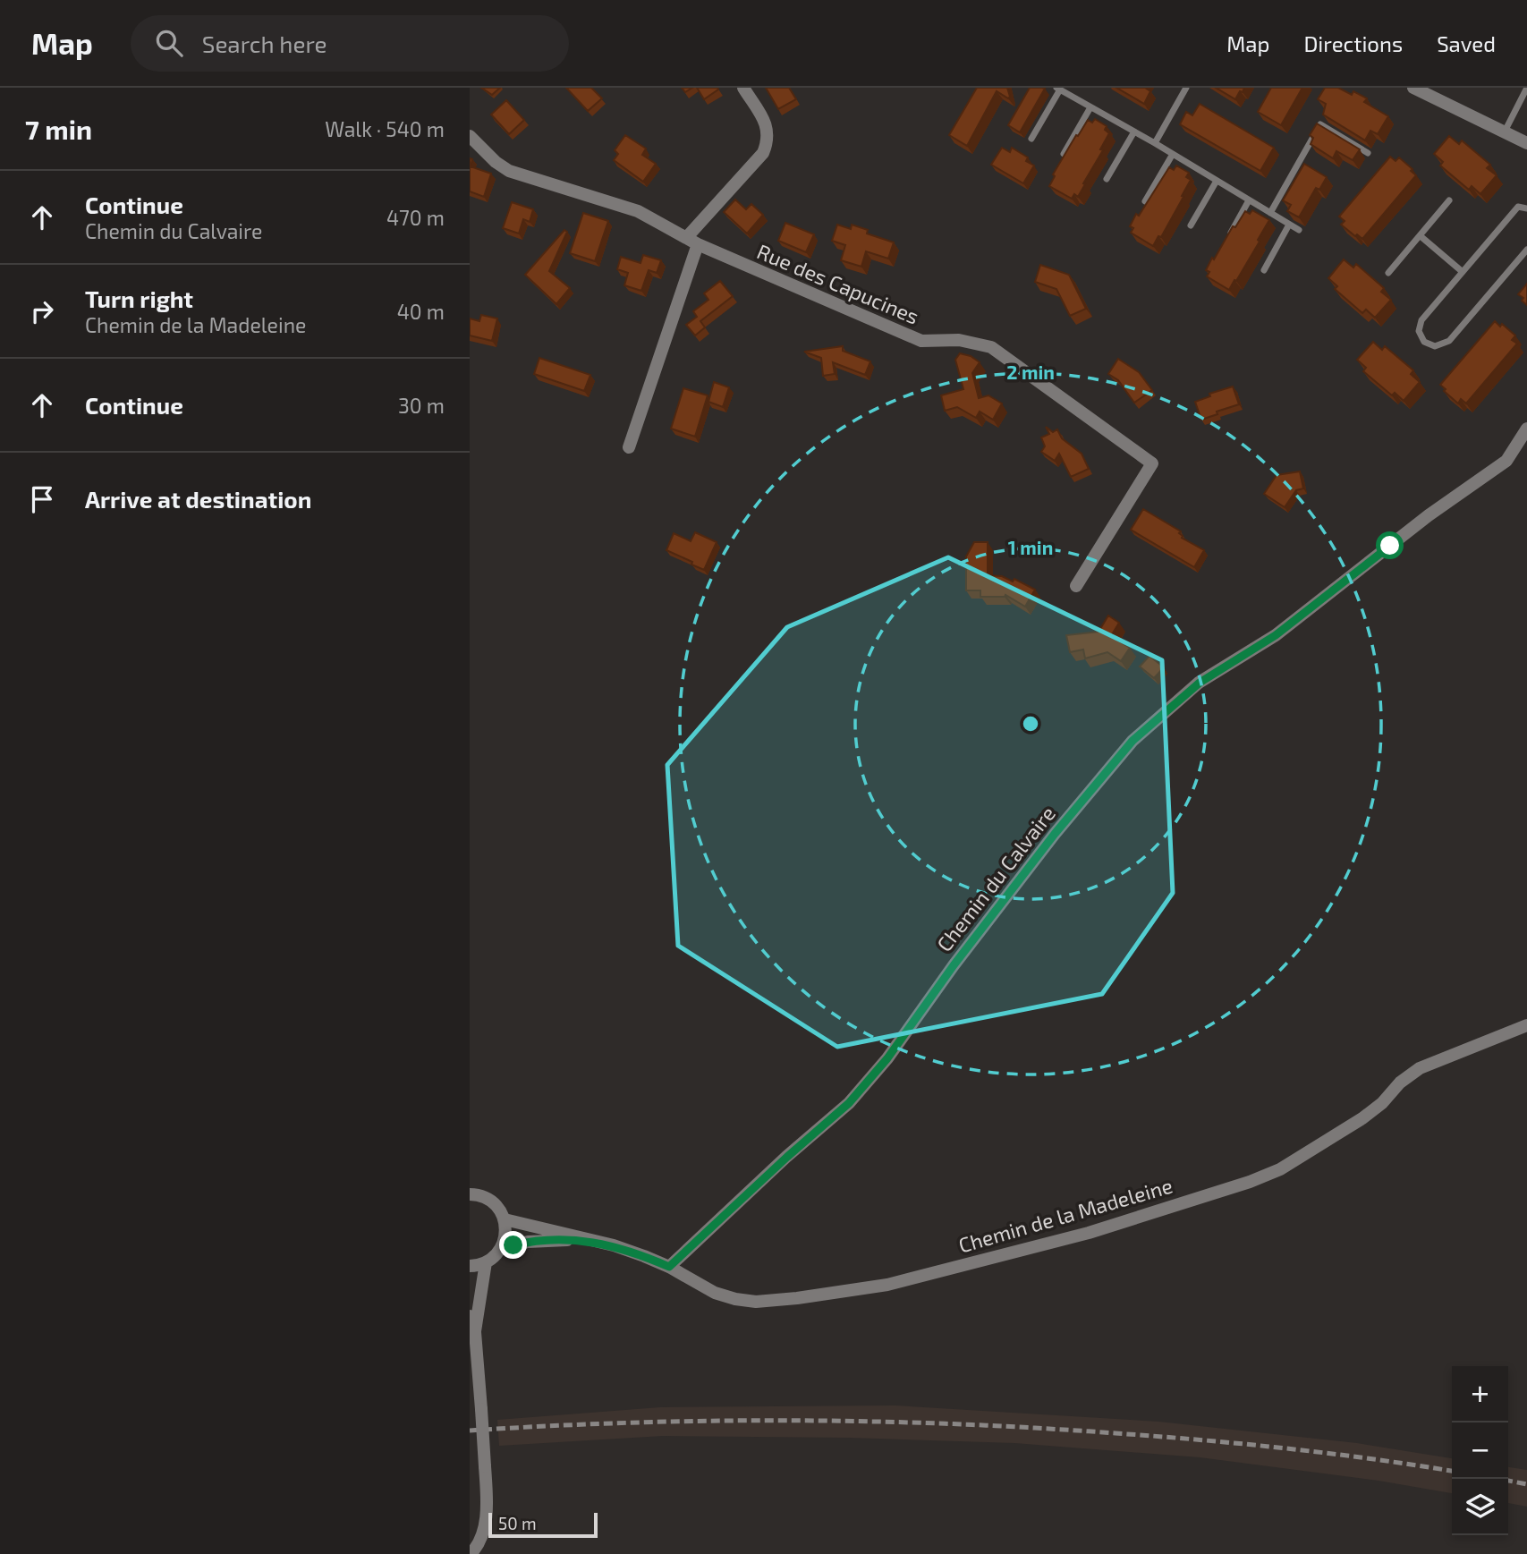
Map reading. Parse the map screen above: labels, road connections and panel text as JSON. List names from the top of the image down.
{
  "streets": {
    "street": ["Rue des Capucines", "Chemin du Calvaire", "Chemin de la Madeleine"]
  },
  "crossings": [
    ["Chemin du Calvaire", "Chemin de la Madeleine"]
  ],
  "scale_bar": "50 m",
  "page": {
    "header": "Map",
    "search": "Search here",
    "nav": ["Map", "Directions", "Saved"],
    "heading": ["7 min", "Walk · 540 m"],
    "list": [
      ["Continue", "Chemin du Calvaire", "470 m"],
      ["Turn right", "Chemin de la Madeleine", "40 m"],
      ["Continue", "30 m"],
      "Arrive at destination"
    ],
    "map_buttons": ["+", "−"],
    "scale": "50 m"
  },
  "rings": ["2 min", "1 min"]
}
